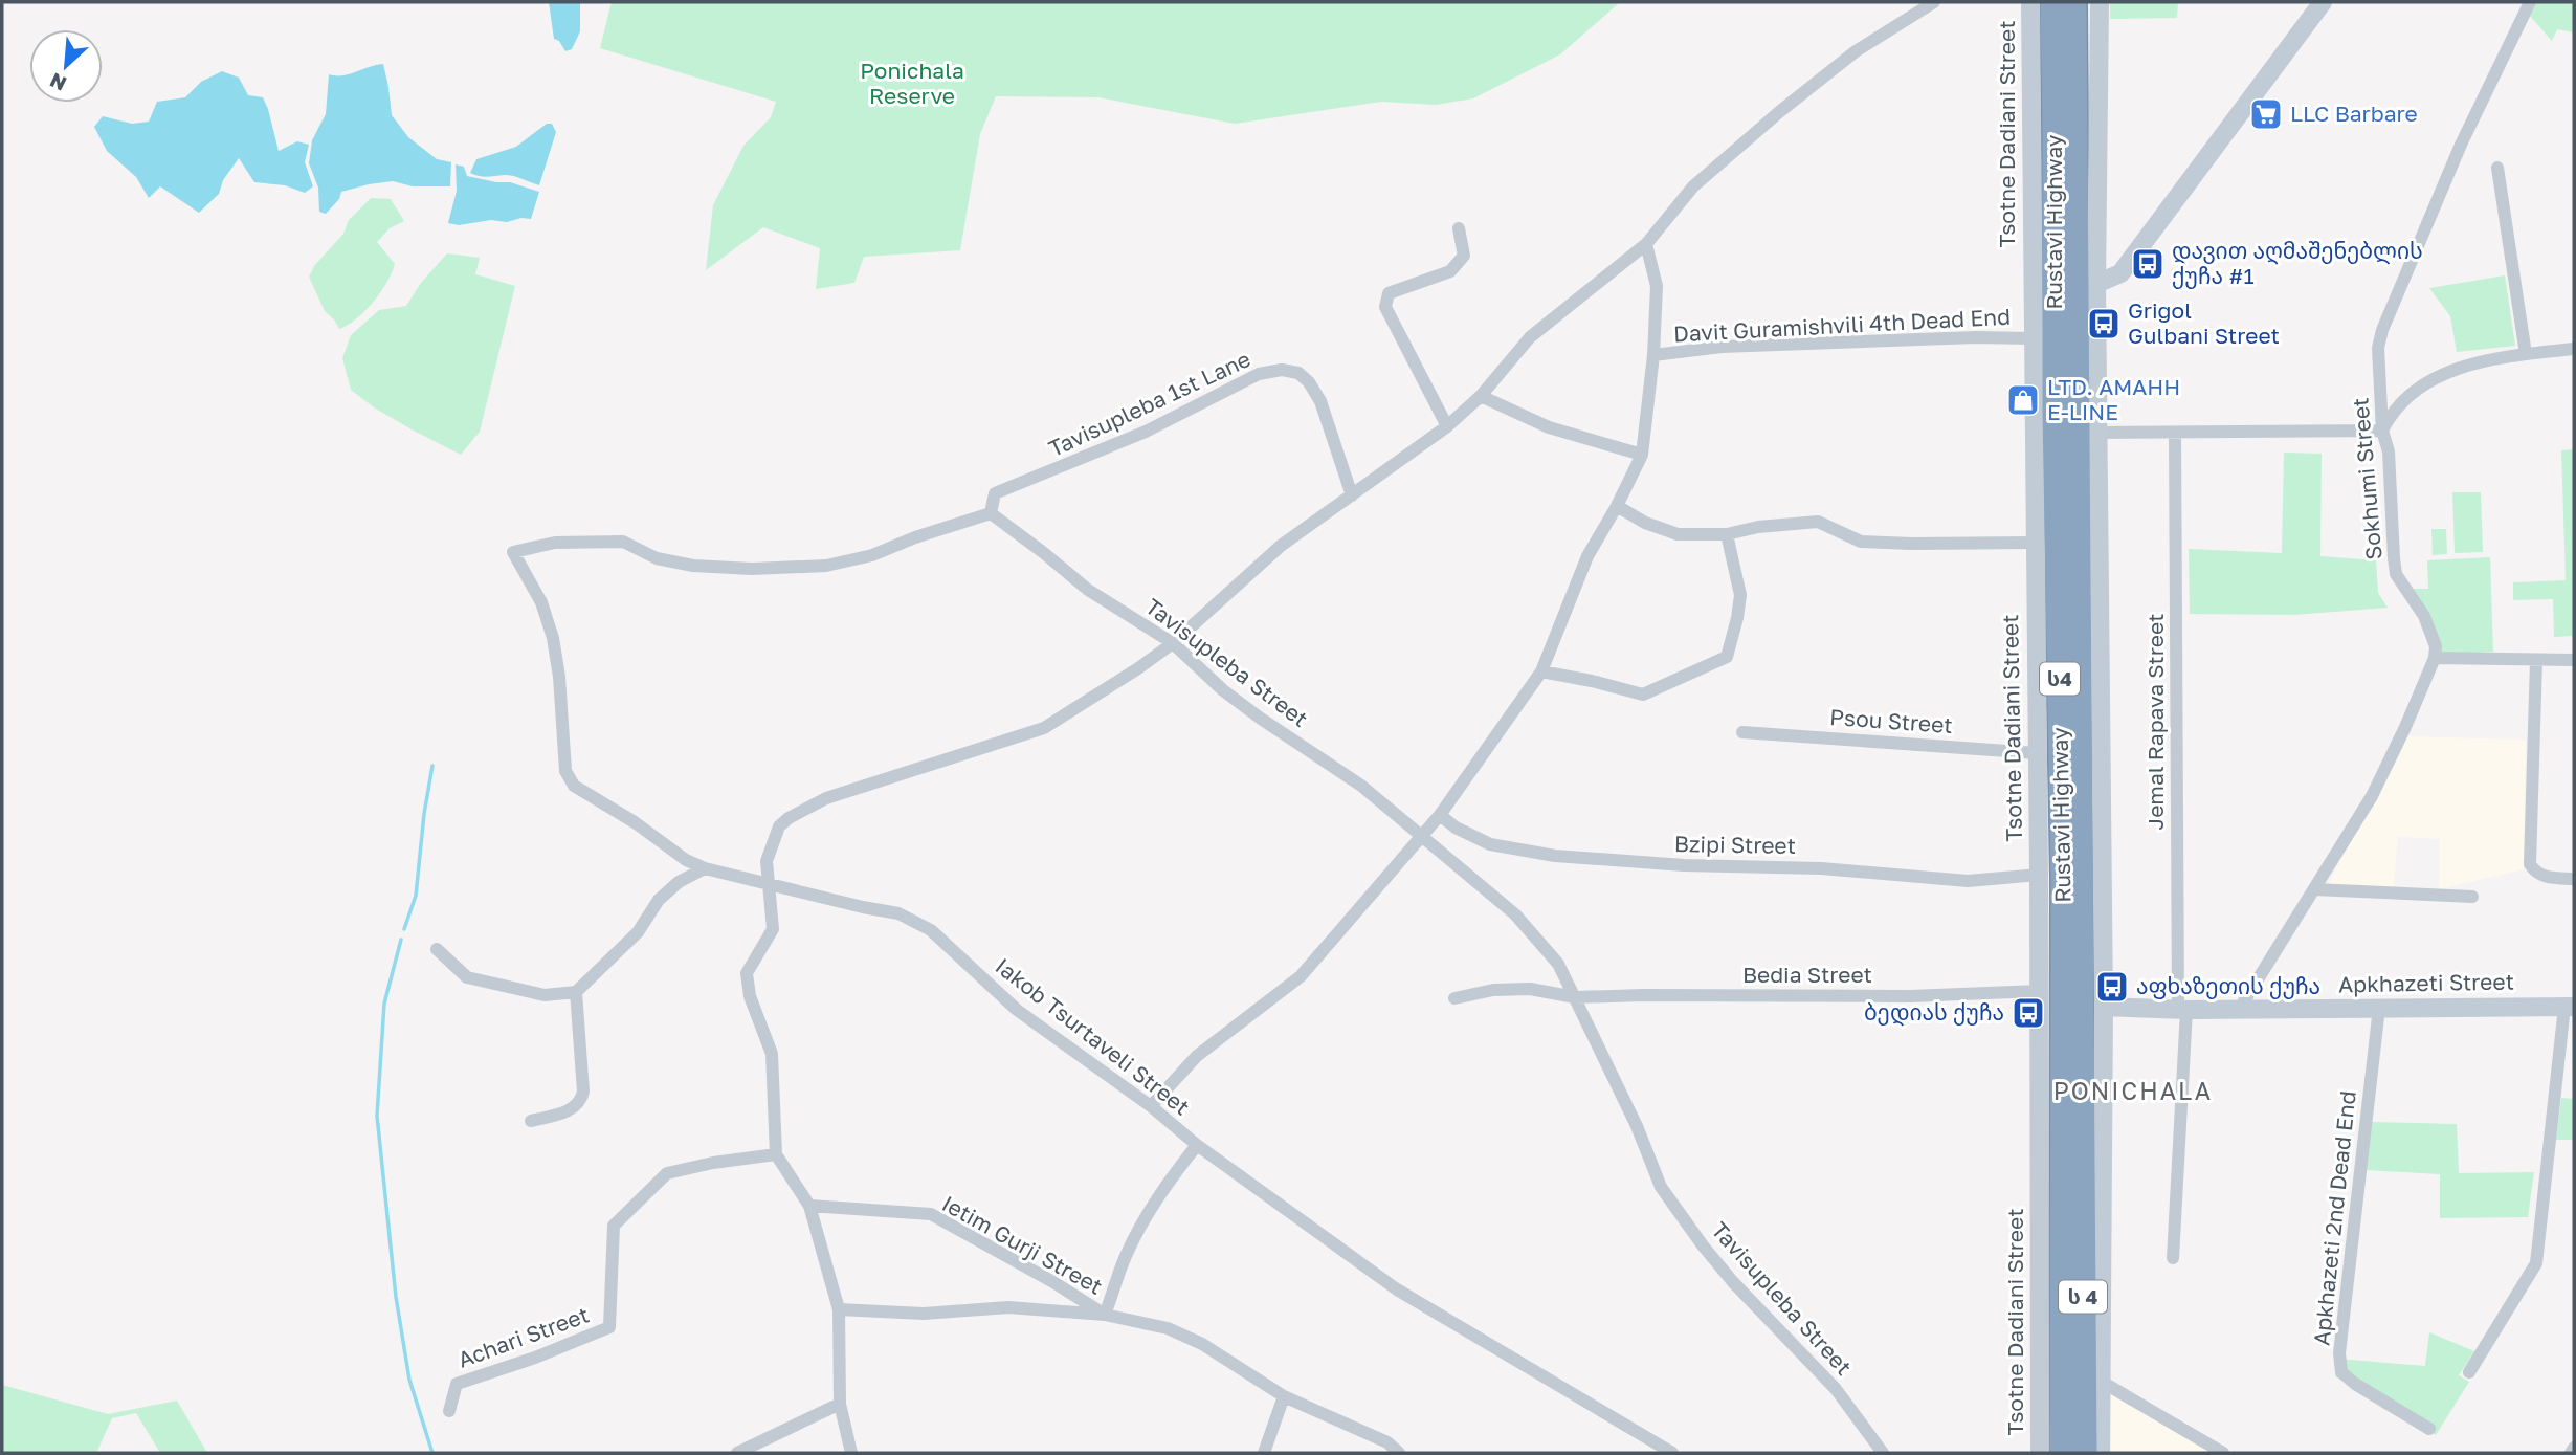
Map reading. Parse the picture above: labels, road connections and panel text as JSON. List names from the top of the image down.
{
  "streets": {
    "highway": ["Rustavi Highway", "ს4", "ს 4"],
    "street": [
      "Tsotne Dadiani Street",
      "Davit Guramishvili 4th Dead End",
      "Tavisupleba 1st Lane",
      "Sokhumi Street",
      "Tavisupleba Street",
      "Psou Street",
      "Jemal Rapava Street",
      "Bzipi Street",
      "Bedia Street",
      "Apkhazeti Street",
      "Iakob Tsurtaveli Street",
      "Apkhazeti 2nd Dead End",
      "Ietim Gurji Street",
      "Achari Street"
    ]
  },
  "crossings": [
    ["Tsotne Dadiani Street", "Davit Guramishvili 4th Dead End"],
    ["Tsotne Dadiani Street", "Psou Street"],
    ["Tsotne Dadiani Street", "Bzipi Street"],
    ["Tsotne Dadiani Street", "Bedia Street"],
    ["Tavisupleba 1st Lane", "Tavisupleba Street"],
    ["Tavisupleba Street", "Bedia Street"],
    ["Jemal Rapava Street", "Apkhazeti Street"],
    ["Apkhazeti Street", "Apkhazeti 2nd Dead End"]
  ],
  "districts": ["PONICHALA"],
  "parks": ["Ponichala Reserve"],
  "places": {
    "supermarket": ["LLC Barbare"],
    "bus stop": [
      "დავით აღმაშენებლის ქუჩა #1",
      "Grigol Gulbani Street",
      "აფხაზეთის ქუჩა",
      "ბედიას ქუჩა"
    ],
    "shop": ["LTD. AMAHH E-LINE"]
  },
  "north": "bottom left"
}
